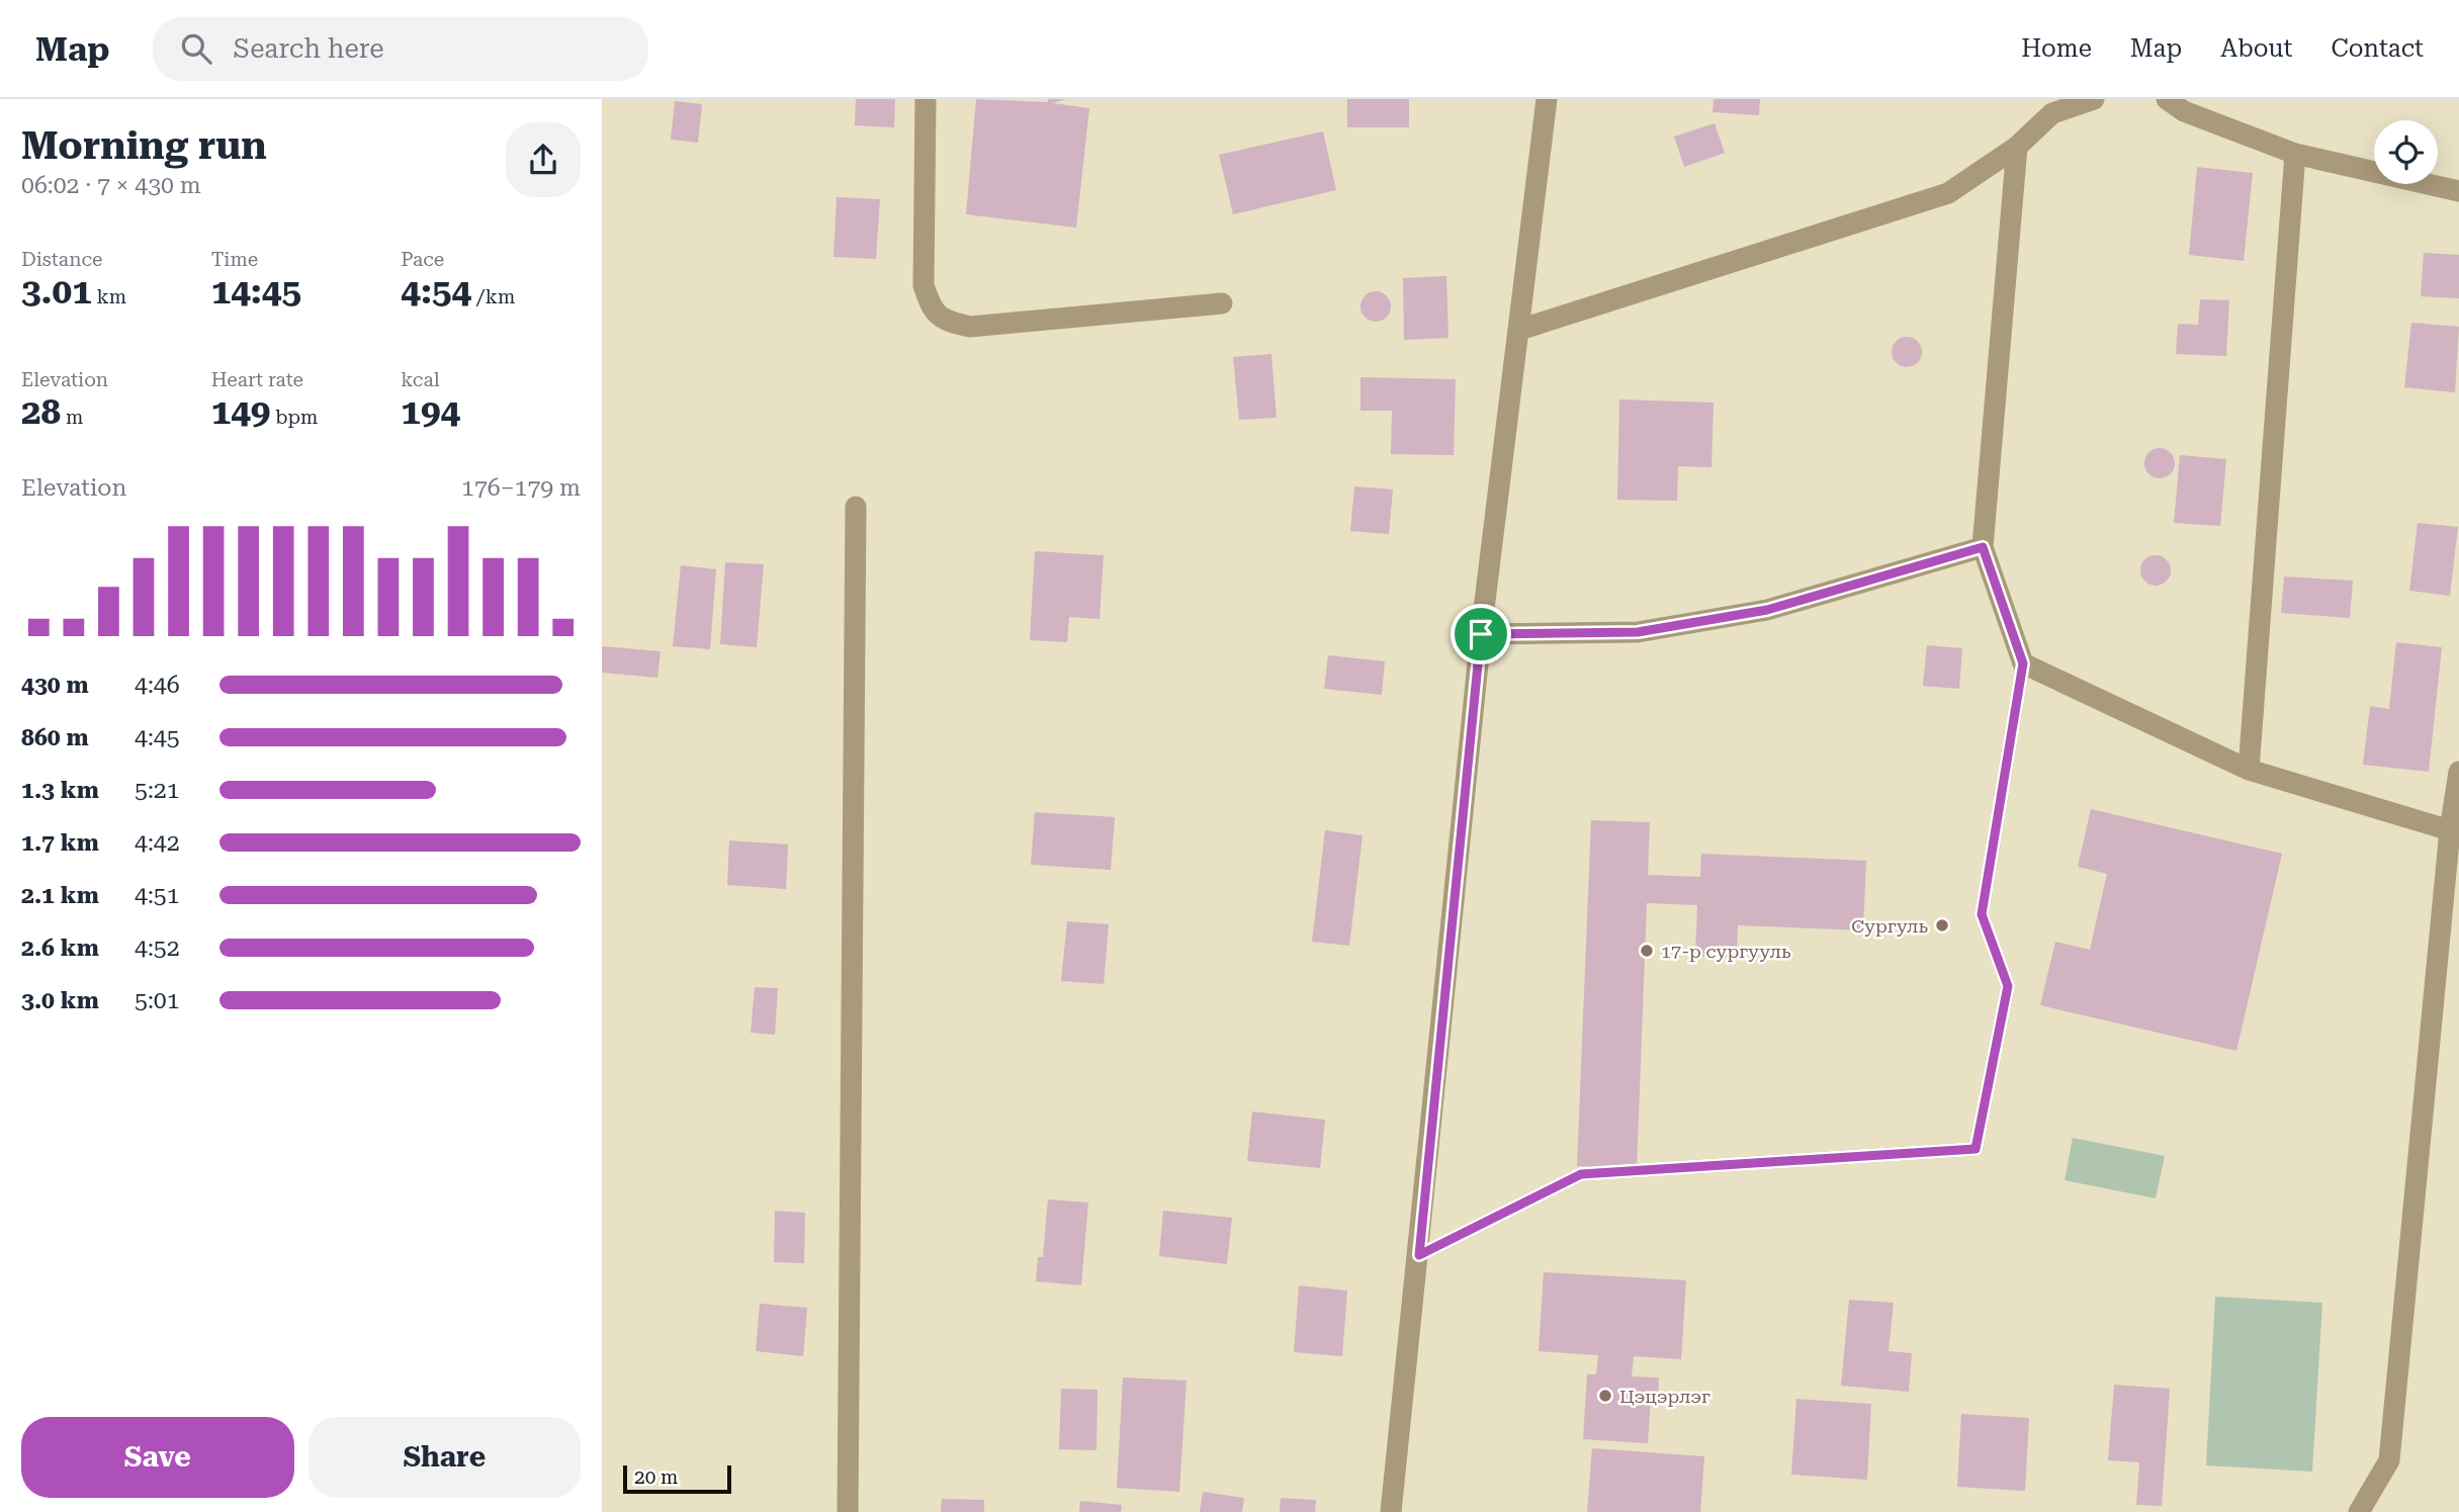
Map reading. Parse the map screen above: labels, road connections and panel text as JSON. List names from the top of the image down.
{
  "places": ["Сургуль", "17-р сургууль", "Цэцэрлэг"],
  "scale_bar": "20 m",
  "page": {
    "header": "Map",
    "search": "Search here",
    "nav": [
      "Home",
      "Map",
      "About",
      "Contact"
    ],
    "heading": ["Morning run", "06:02 · 7 × 430 m"],
    "stats": [
      ["Distance", "3.01 km"],
      ["Time", "14:45"],
      ["Pace", "4:54 /km"],
      ["Elevation", "28 m"],
      ["Heart rate", "149 bpm"],
      ["kcal", "194"]
    ],
    "chart": ["Elevation", "176–179 m"],
    "list": [
      {
        "name": "430 m",
        "note": "4:46"
      },
      {
        "name": "860 m",
        "note": "4:45"
      },
      {
        "name": "1.3 km",
        "note": "5:21"
      },
      {
        "name": "1.7 km",
        "note": "4:42"
      },
      {
        "name": "2.1 km",
        "note": "4:51"
      },
      {
        "name": "2.6 km",
        "note": "4:52"
      },
      {
        "name": "3.0 km",
        "note": "5:01"
      }
    ],
    "buttons": ["Save", "Share"],
    "scale": "20 m"
  }
}
